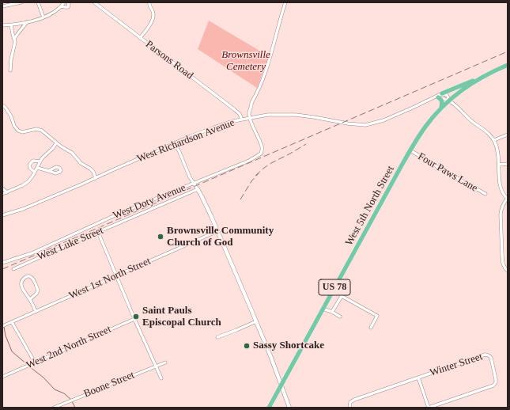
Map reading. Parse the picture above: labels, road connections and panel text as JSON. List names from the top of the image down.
{
  "streets": {
    "main road": ["West 5th North Street", "US 78"],
    "street": [
      "Parsons Road",
      "West Richardson Avenue",
      "Four Paws Lane",
      "West Doty Avenue",
      "West Luke Street",
      "West 1st North Street",
      "West 2nd North Street",
      "Winter Street",
      "Boone Street"
    ]
  },
  "crossings": [
    ["Parsons Road", "West Richardson Avenue"],
    ["West Richardson Avenue", "West Doty Avenue"],
    ["West Richardson Avenue", "West 5th North Street"],
    ["Four Paws Lane", "West 5th North Street"],
    ["West 5th North Street", "US 78"]
  ],
  "parks": ["Brownsville Cemetery"],
  "places": ["Brownsville Community Church of God", "Saint Pauls Episcopal Church", "Sassy Shortcake"]
}
